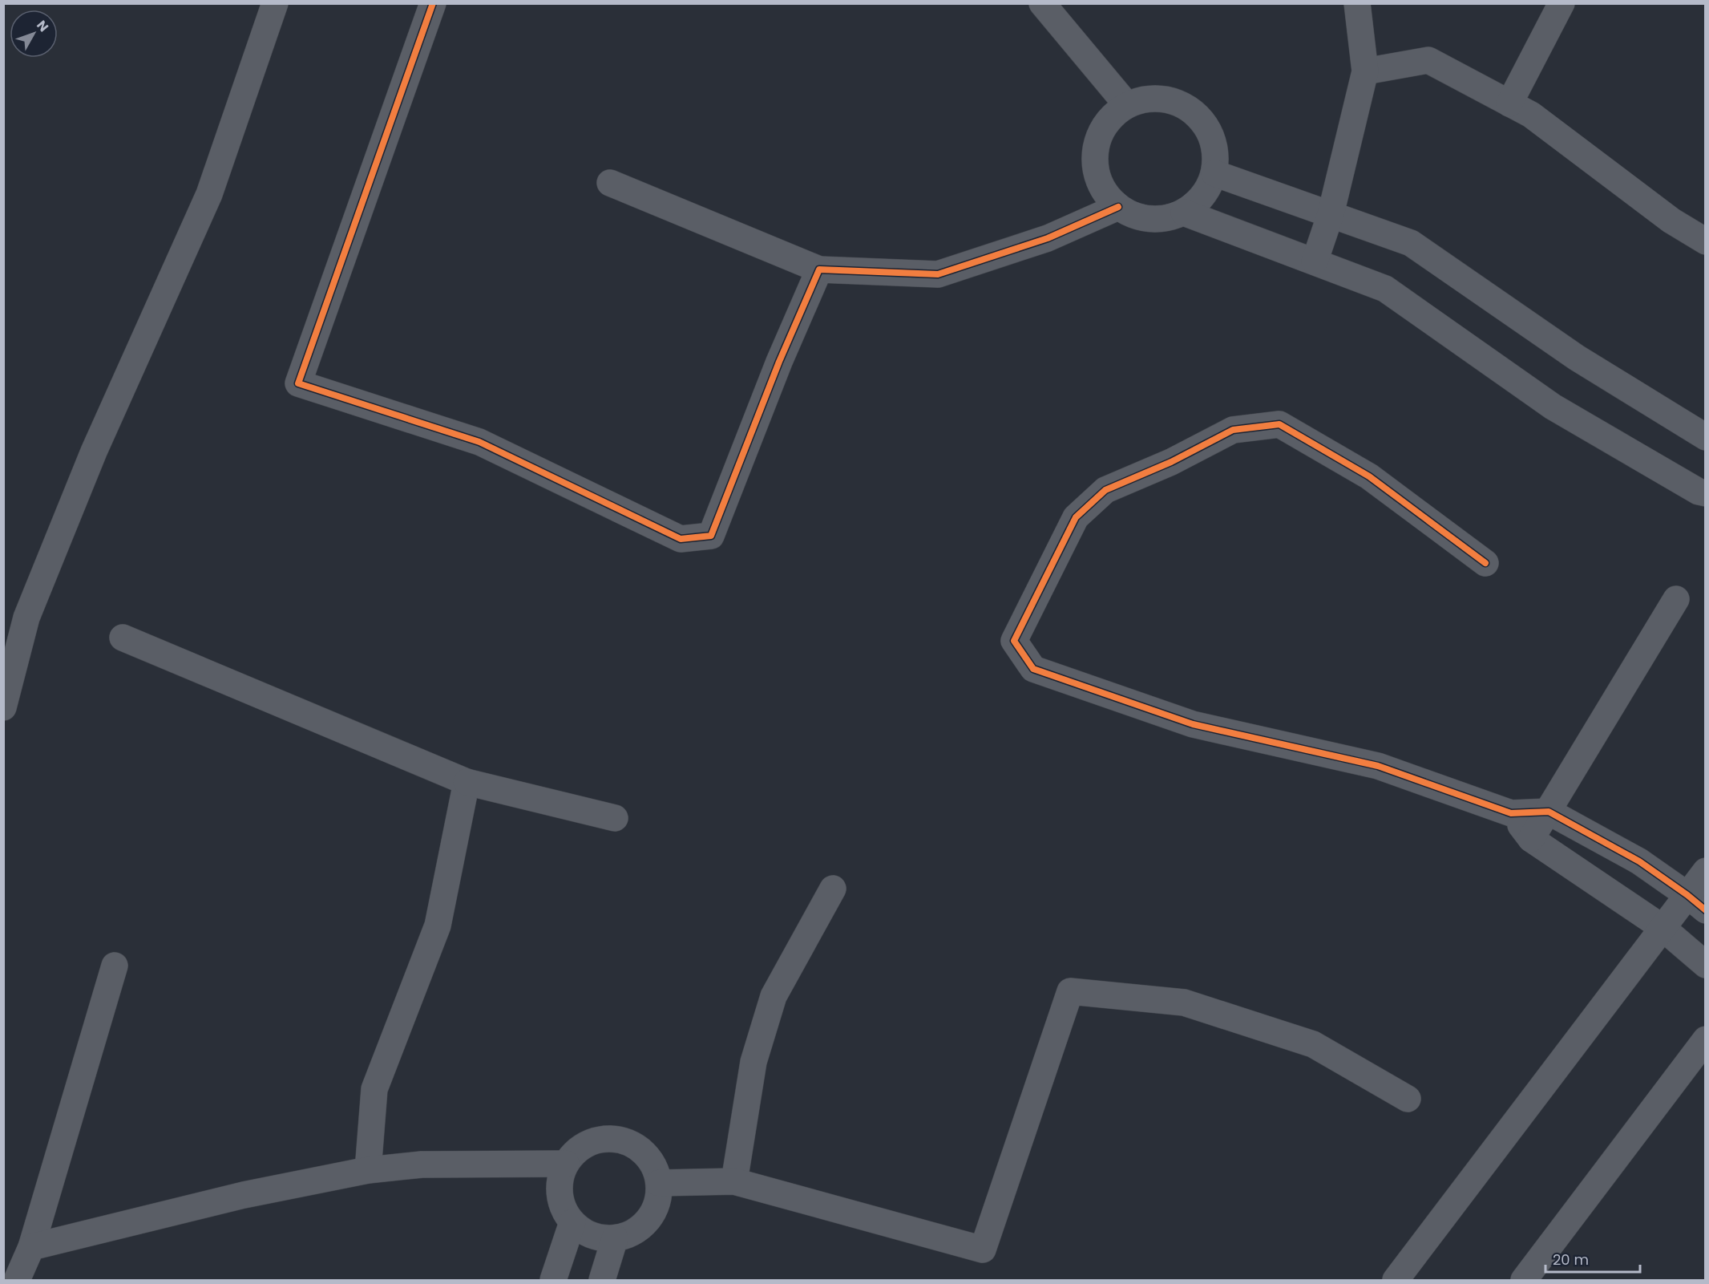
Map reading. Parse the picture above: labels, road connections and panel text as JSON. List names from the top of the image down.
{
  "scale_bar": "20 m",
  "north": "top right"
}
